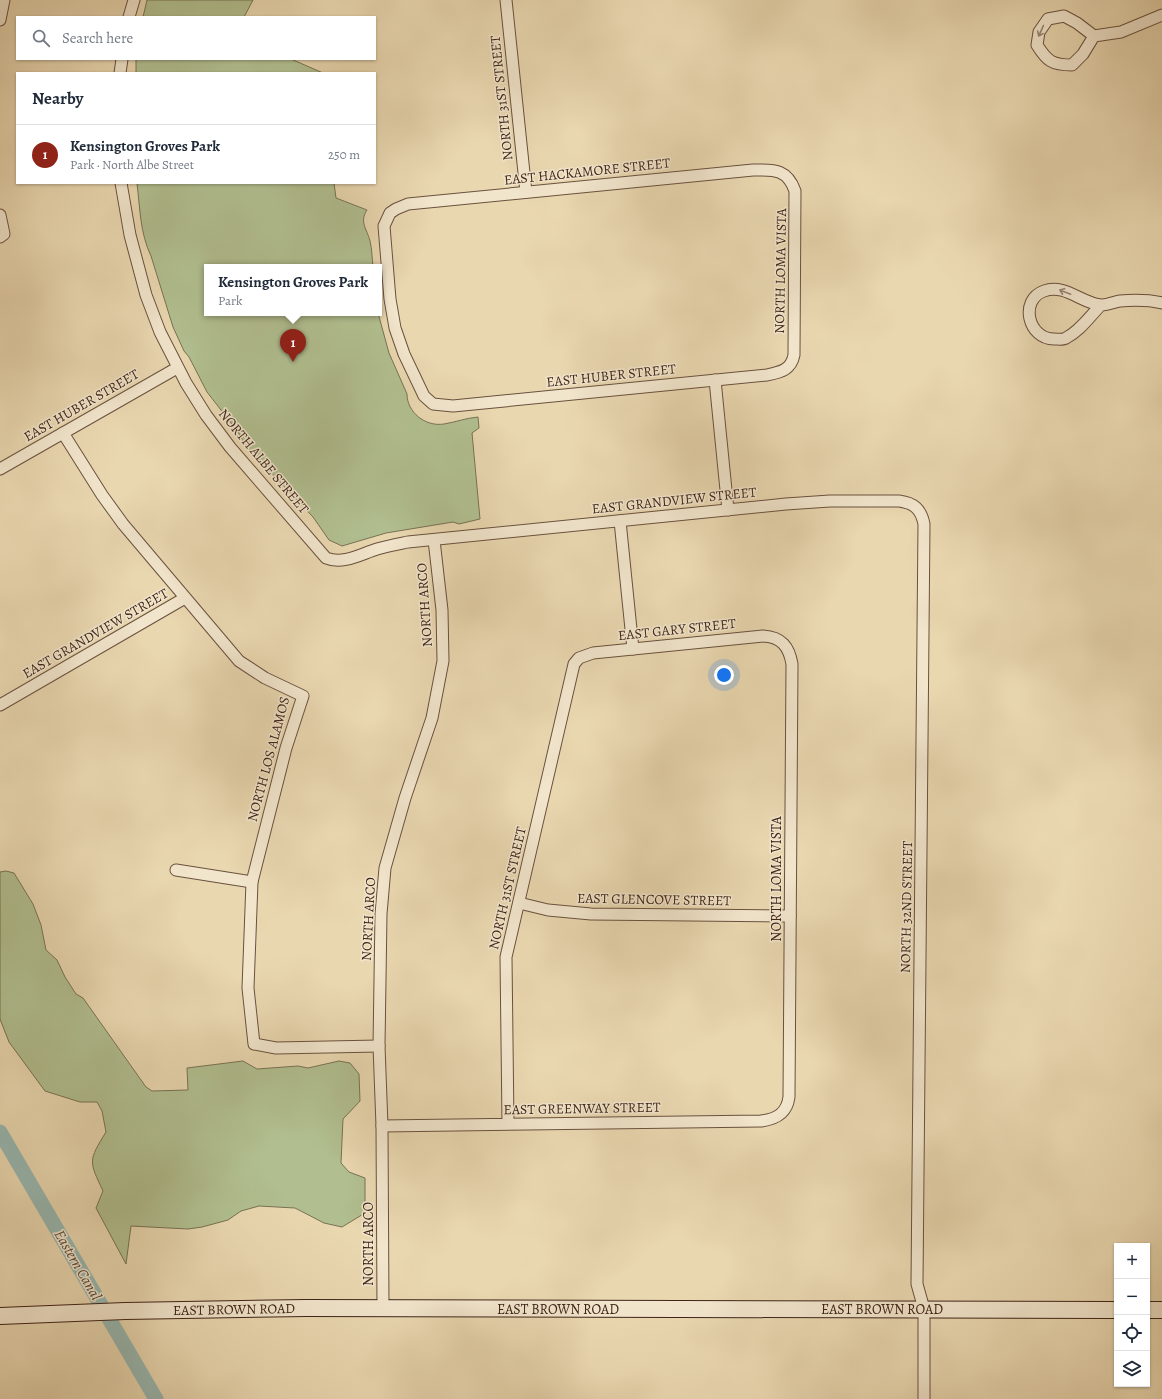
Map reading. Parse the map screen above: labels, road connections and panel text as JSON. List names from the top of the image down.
{
  "streets": {
    "main road": ["EAST BROWN ROAD"],
    "street": [
      "NORTH 31ST STREET",
      "EAST HACKAMORE STREET",
      "NORTH LOMA VISTA",
      "EAST HUBER STREET",
      "NORTH ALBE STREET",
      "EAST GRANDVIEW STREET",
      "NORTH ARCO",
      "EAST GARY STREET",
      "NORTH LOS ALAMOS",
      "EAST GLENCOVE STREET",
      "NORTH 32ND STREET",
      "EAST GREENWAY STREET"
    ]
  },
  "crossings": [
    ["NORTH 31ST STREET", "EAST HACKAMORE STREET"],
    ["NORTH 31ST STREET", "EAST GARY STREET"],
    ["NORTH 31ST STREET", "EAST GLENCOVE STREET"],
    ["NORTH 31ST STREET", "EAST GREENWAY STREET"],
    ["EAST HACKAMORE STREET", "NORTH LOMA VISTA"],
    ["EAST HACKAMORE STREET", "EAST HUBER STREET"],
    ["NORTH LOMA VISTA", "EAST HUBER STREET"],
    ["NORTH LOMA VISTA", "EAST GARY STREET"],
    ["NORTH LOMA VISTA", "EAST GLENCOVE STREET"],
    ["NORTH LOMA VISTA", "EAST GREENWAY STREET"],
    ["EAST HUBER STREET", "NORTH ALBE STREET"],
    ["EAST HUBER STREET", "NORTH LOS ALAMOS"],
    ["NORTH ALBE STREET", "EAST GRANDVIEW STREET"],
    ["NORTH ALBE STREET", "NORTH ARCO"],
    ["EAST GRANDVIEW STREET", "NORTH ARCO"],
    ["EAST GRANDVIEW STREET", "NORTH LOS ALAMOS"],
    ["EAST GRANDVIEW STREET", "NORTH 32ND STREET"],
    ["NORTH ARCO", "NORTH LOS ALAMOS"],
    ["NORTH ARCO", "EAST GREENWAY STREET"],
    ["NORTH ARCO", "EAST BROWN ROAD"],
    ["NORTH 32ND STREET", "EAST BROWN ROAD"]
  ],
  "water": ["Eastern Canal"],
  "page": {
    "search": "Search here",
    "heading": "Nearby",
    "list": [
      {
        "mark": "1",
        "name": "Kensington Groves Park",
        "note": "Park · North Albe Street",
        "value": "250 m"
      }
    ],
    "popup": ["Kensington Groves Park", "Park"],
    "pins": "1",
    "map_buttons": ["+", "−"]
  }
}
